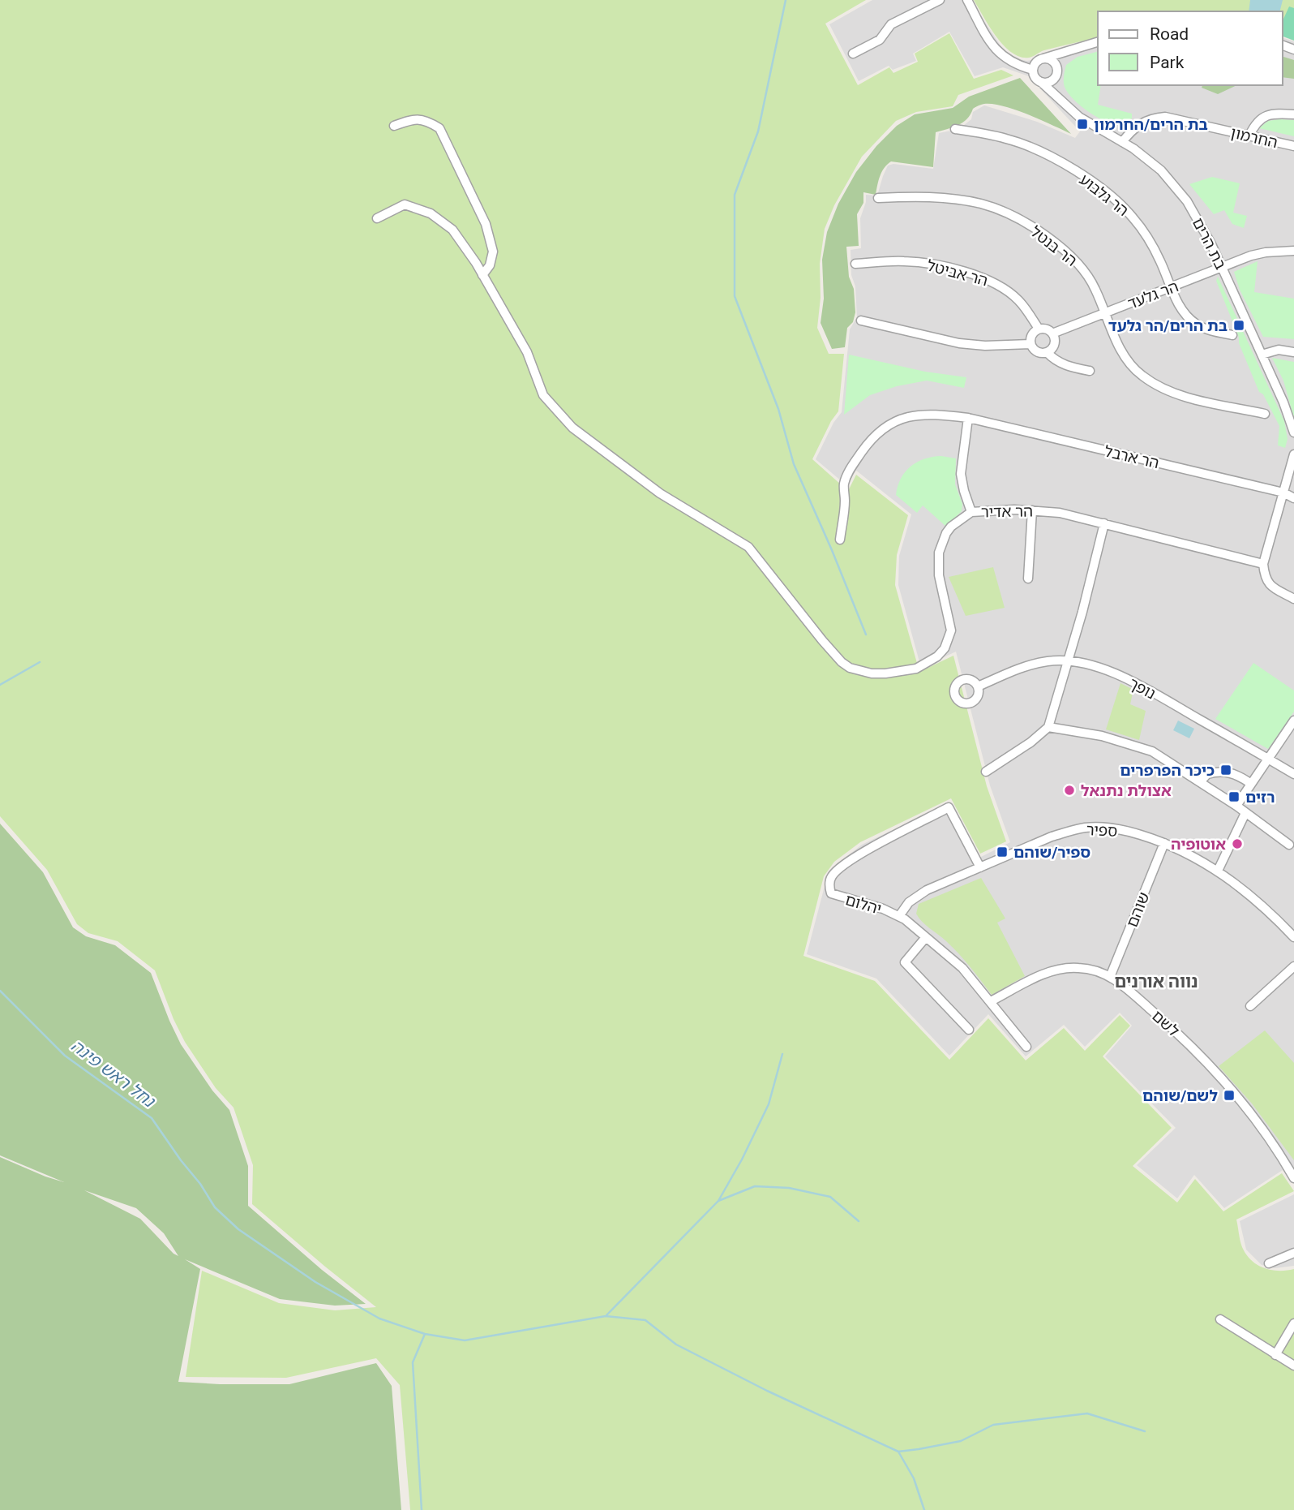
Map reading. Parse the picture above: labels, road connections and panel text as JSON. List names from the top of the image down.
{
  "streets": {
    "street": [
      "החרמון",
      "הר גלבוע",
      "בת הרים",
      "הר בנטל",
      "הר אביטל",
      "הר גלעד",
      "הר ארבל",
      "הר אדיר",
      "נופך",
      "ספיר",
      "יהלום",
      "שוהם",
      "לשם"
    ]
  },
  "crossings": [
    ["החרמון", "בת הרים"],
    ["הר גלבוע", "הר גלעד"],
    ["בת הרים", "הר גלעד"],
    ["הר בנטל", "הר גלעד"],
    ["הר אביטל", "הר גלעד"],
    ["ספיר", "יהלום"],
    ["ספיר", "שוהם"],
    ["יהלום", "לשם"],
    ["שוהם", "לשם"]
  ],
  "districts": ["נווה אורנים"],
  "water": ["נחל ראש פינה"],
  "places": {
    "transit": [
      "בת הרים/החרמון",
      "בת הרים/הר גלעד",
      "כיכר הפרפרים",
      "רזים",
      "ספיר/שוהם",
      "לשם/שוהם"
    ],
    "other": ["אצולת נתנאל", "אוטופיה"]
  },
  "legend": ["Road", "Park"]
}
